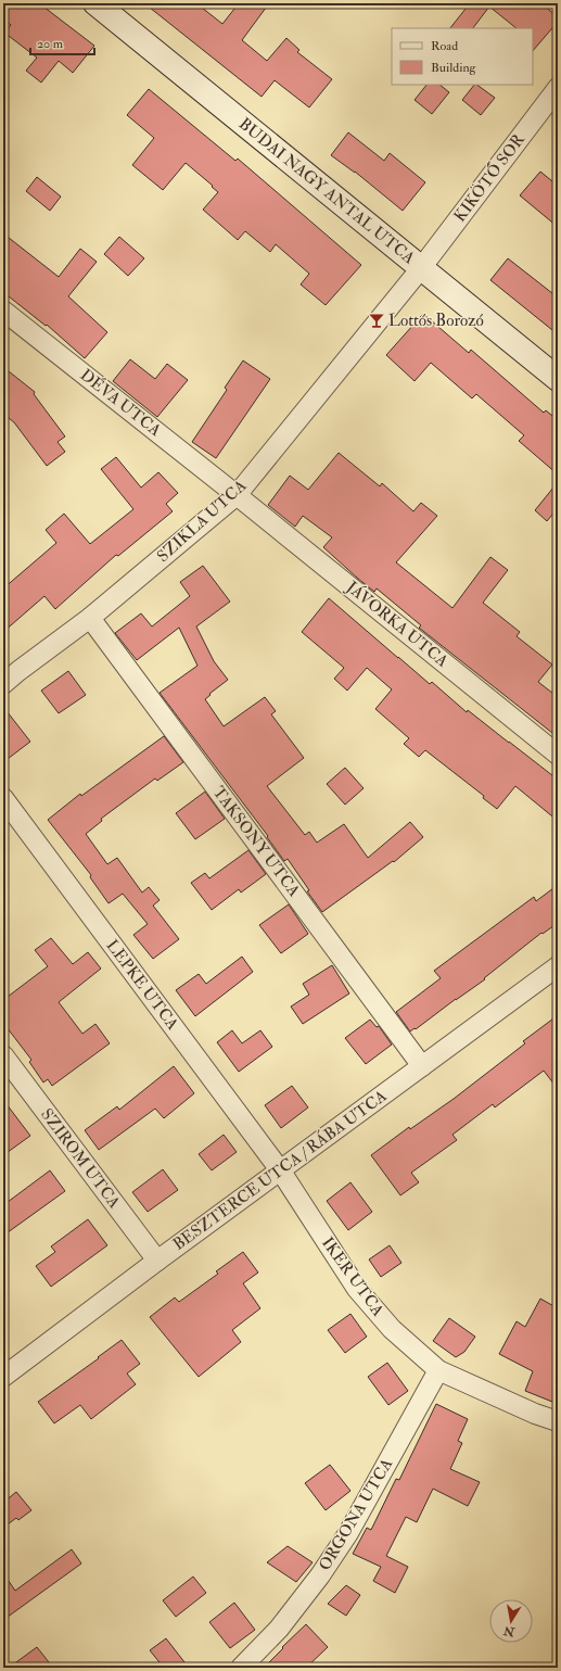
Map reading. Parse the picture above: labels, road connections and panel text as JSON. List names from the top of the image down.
{
  "streets": {
    "main road": ["BUDAI NAGY ANTAL UTCA"],
    "street": [
      "KIKÖTŐ SOR",
      "DÉVA UTCA",
      "SZIKLA UTCA",
      "JÁVORKA UTCA",
      "TAKSONY UTCA",
      "LEPKE UTCA",
      "SZIROM UTCA",
      "BESZTERCE UTCA / RÁBA UTCA",
      "IKER UTCA",
      "ORGONA UTCA"
    ]
  },
  "crossings": [
    ["KIKÖTŐ SOR", "BUDAI NAGY ANTAL UTCA"],
    ["KIKÖTŐ SOR", "SZIKLA UTCA"],
    ["BUDAI NAGY ANTAL UTCA", "SZIKLA UTCA"],
    ["DÉVA UTCA", "SZIKLA UTCA"],
    ["DÉVA UTCA", "JÁVORKA UTCA"],
    ["SZIKLA UTCA", "JÁVORKA UTCA"],
    ["SZIKLA UTCA", "TAKSONY UTCA"],
    ["TAKSONY UTCA", "BESZTERCE UTCA / RÁBA UTCA"],
    ["LEPKE UTCA", "BESZTERCE UTCA / RÁBA UTCA"],
    ["LEPKE UTCA", "IKER UTCA"],
    ["SZIROM UTCA", "BESZTERCE UTCA / RÁBA UTCA"],
    ["BESZTERCE UTCA / RÁBA UTCA", "IKER UTCA"],
    ["IKER UTCA", "ORGONA UTCA"]
  ],
  "places": {
    "bar": ["Lottós Borozó"]
  },
  "legend": ["Road", "Building"],
  "scale_bar": "20 m",
  "north": "bottom"
}
